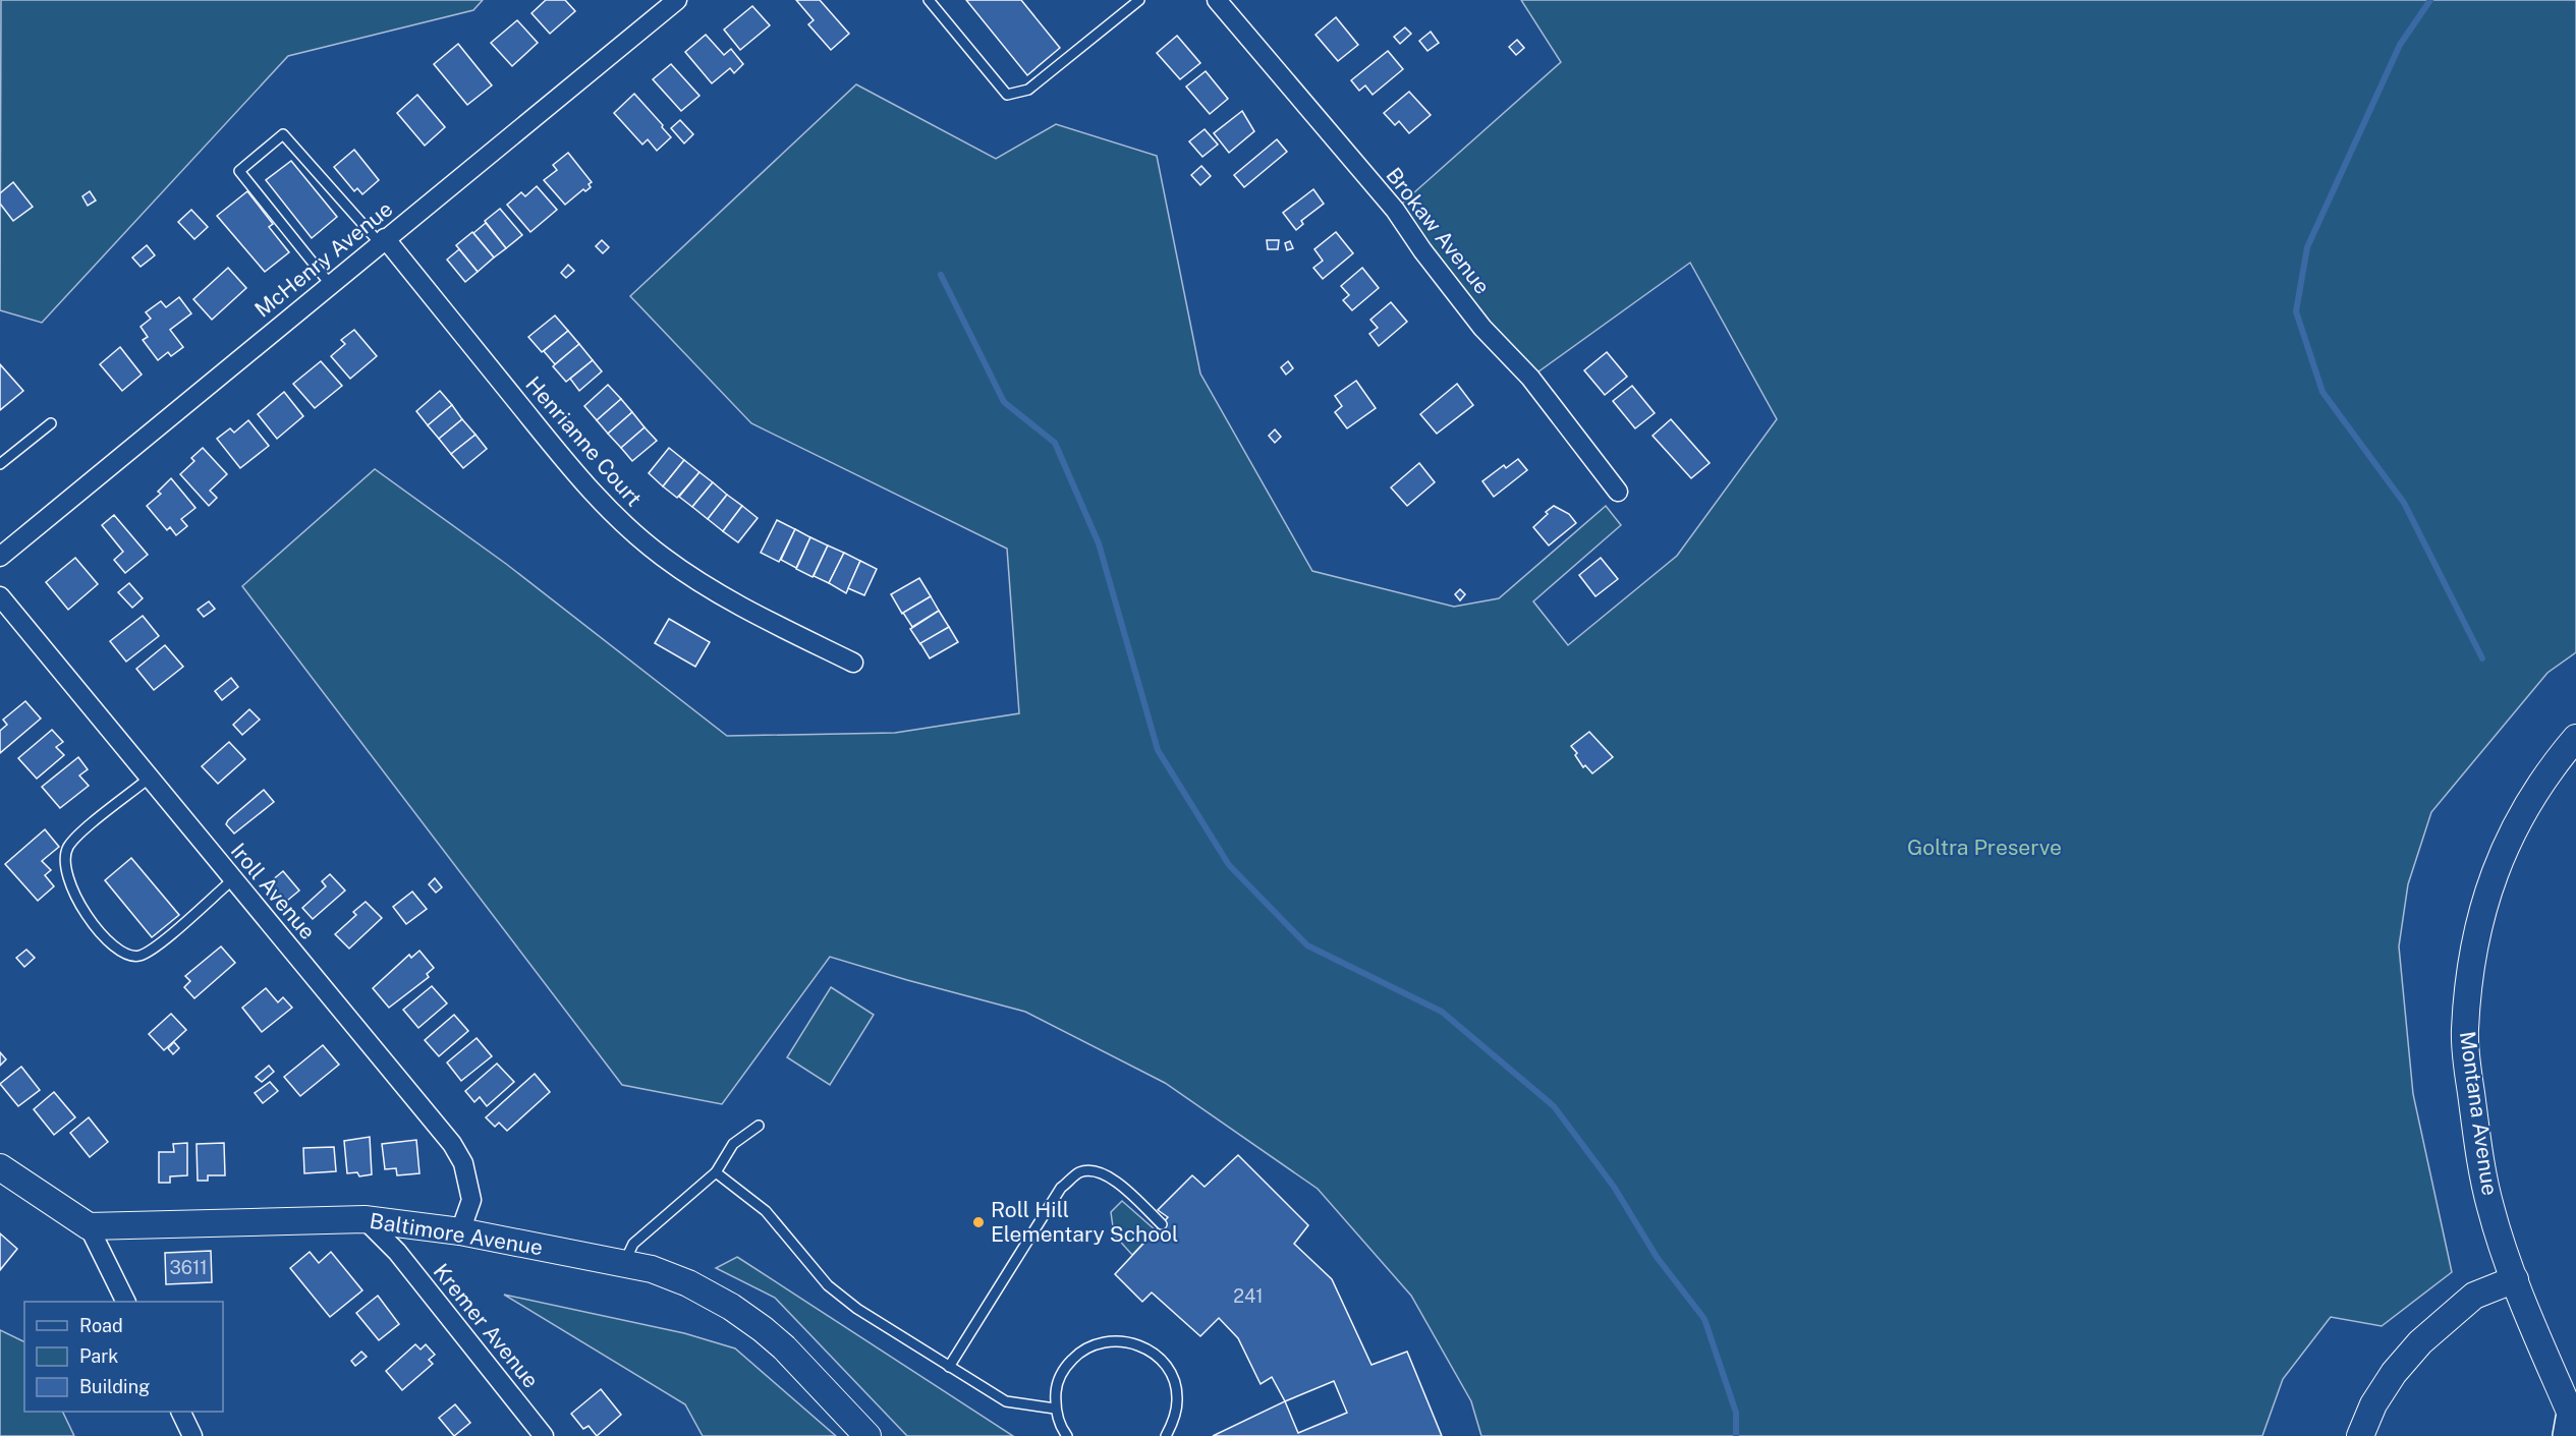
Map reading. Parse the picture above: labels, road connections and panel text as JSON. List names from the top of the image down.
{
  "streets": {
    "street": [
      "Brokaw Avenue",
      "McHenry Avenue",
      "Henrianne Court",
      "Iroll Avenue",
      "Montana Avenue",
      "Baltimore Avenue",
      "Kremer Avenue"
    ]
  },
  "crossings": [
    ["McHenry Avenue", "Henrianne Court"],
    ["Iroll Avenue", "Baltimore Avenue"],
    ["Baltimore Avenue", "Kremer Avenue"]
  ],
  "parks": ["Goltra Preserve"],
  "places": ["Roll Hill Elementary School"],
  "house_numbers": ["3611", "241"],
  "legend": ["Road", "Park", "Building"]
}
